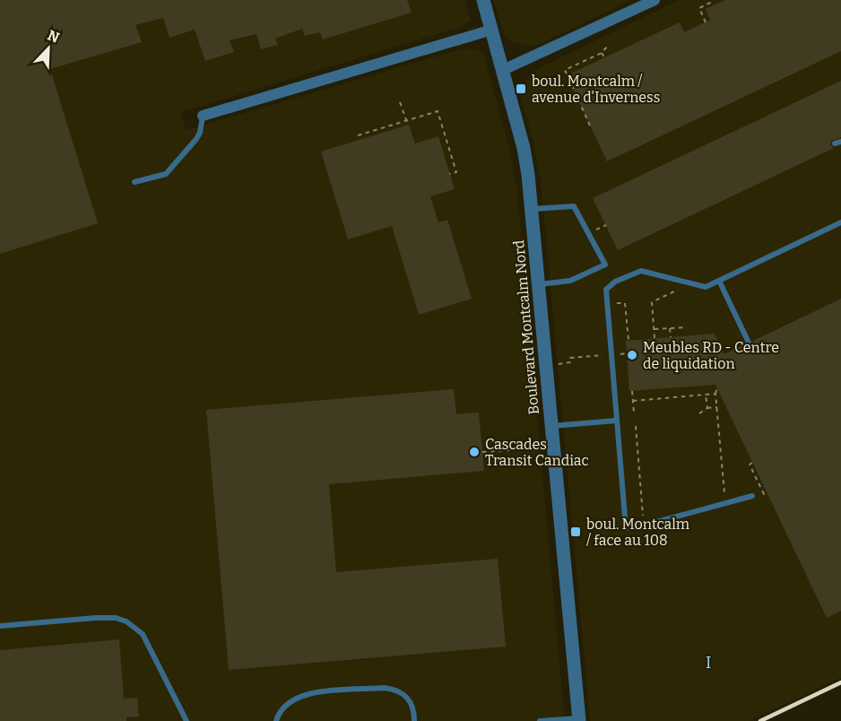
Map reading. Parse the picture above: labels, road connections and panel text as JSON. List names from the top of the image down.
{
  "streets": {
    "street": ["Boulevard Montcalm Nord"]
  },
  "districts": ["I"],
  "places": {
    "transit": ["boul. Montcalm / avenue d'Inverness", "boul. Montcalm / face au 108"],
    "other": ["Meubles RD - Centre de liquidation", "Cascades Transit Candiac"]
  },
  "north": "top right"
}
